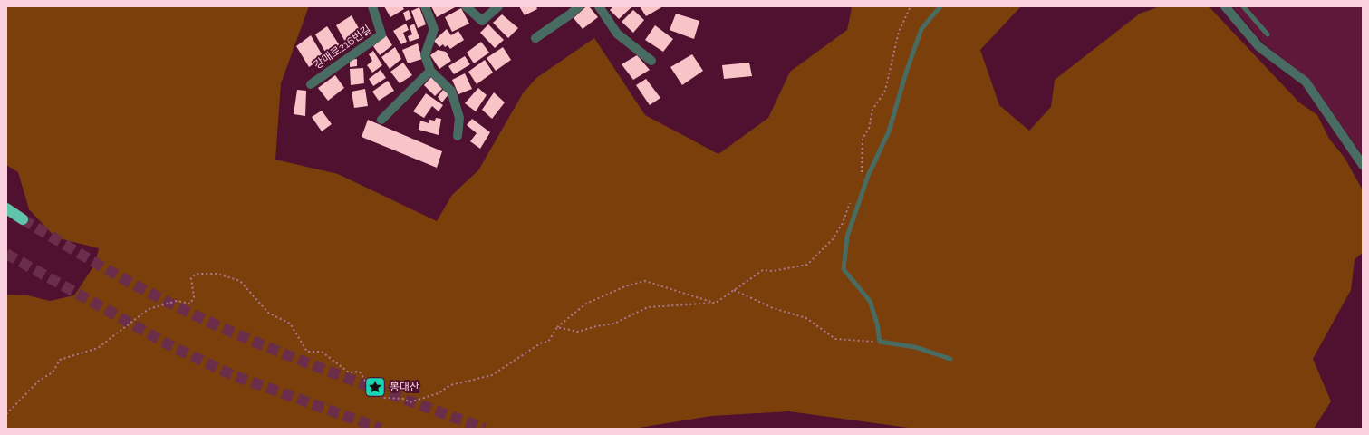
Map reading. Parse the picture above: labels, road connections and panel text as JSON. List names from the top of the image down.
{
  "streets": {
    "street": ["강매로216번길"]
  },
  "places": {
    "place": ["봉대산"]
  }
}
